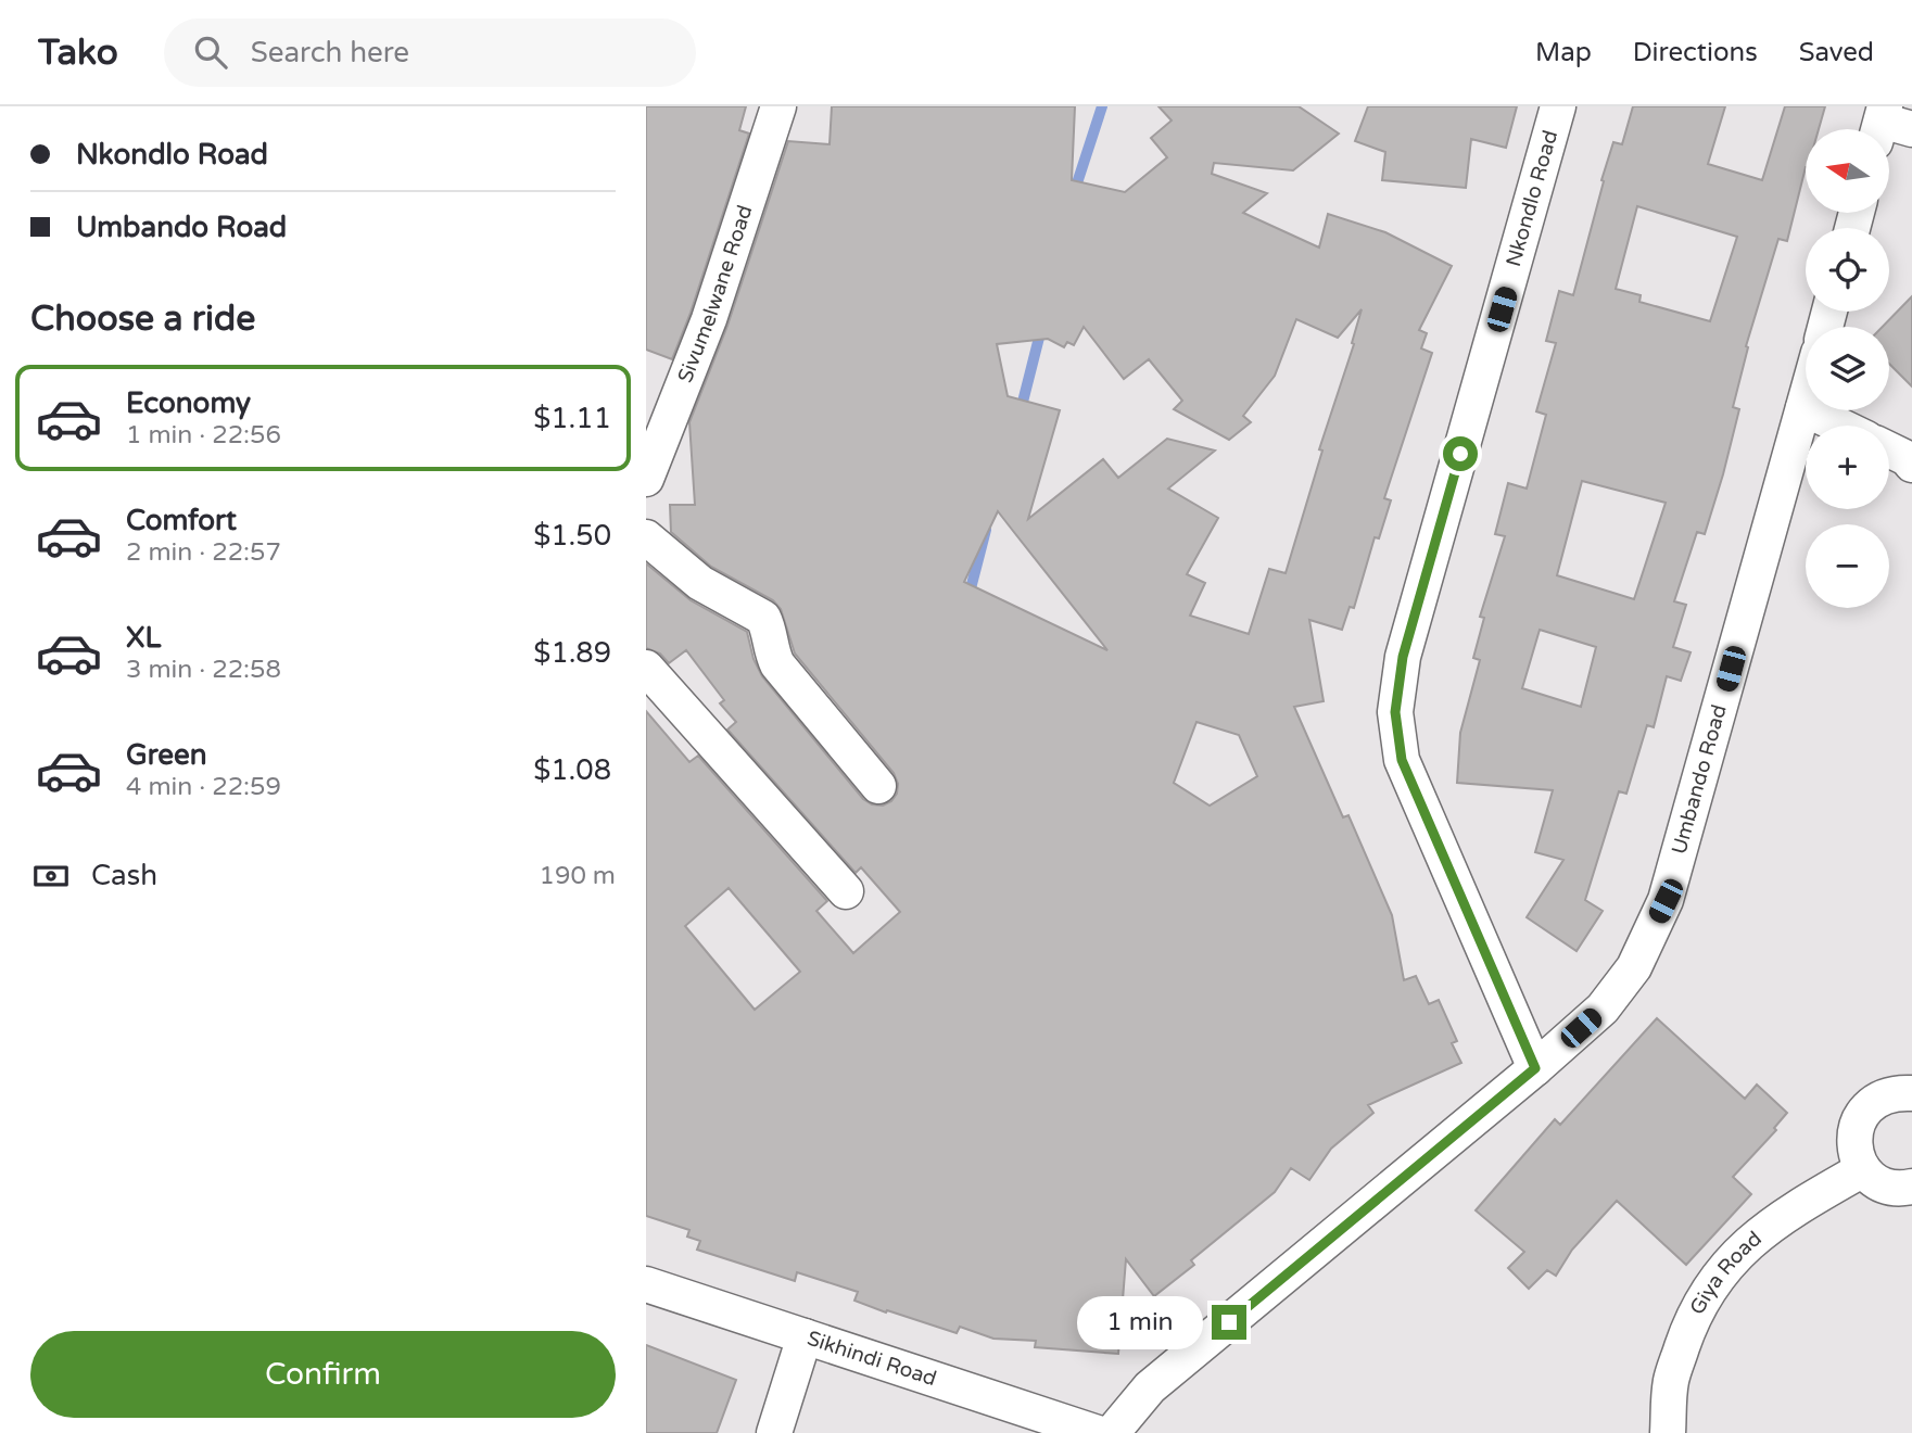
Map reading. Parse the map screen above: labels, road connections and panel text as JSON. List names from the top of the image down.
{
  "streets": {
    "street": [
      "Nkondlo Road",
      "Sivumelwane Road",
      "Umbando Road",
      "Giya Road",
      "Sikhindi Road"
    ]
  },
  "crossings": [
    ["Nkondlo Road", "Umbando Road"]
  ],
  "north": "left",
  "page": {
    "header": "Tako",
    "search": "Search here",
    "nav": ["Map", "Directions", "Saved"],
    "banner": ["Nkondlo Road", "Umbando Road"],
    "map_buttons": ["+", "−"],
    "heading": "Choose a ride",
    "list": [
      {
        "name": "Economy",
        "note": "1 min · 22:56",
        "value": "$1.11"
      },
      {
        "name": "Comfort",
        "note": "2 min · 22:57",
        "value": "$1.50"
      },
      {
        "name": "XL",
        "note": "3 min · 22:58",
        "value": "$1.89"
      },
      {
        "name": "Green",
        "note": "4 min · 22:59",
        "value": "$1.08"
      }
    ],
    "pay": ["Cash", "190 m"],
    "bubble": "1 min",
    "buttons": "Confirm"
  }
}
